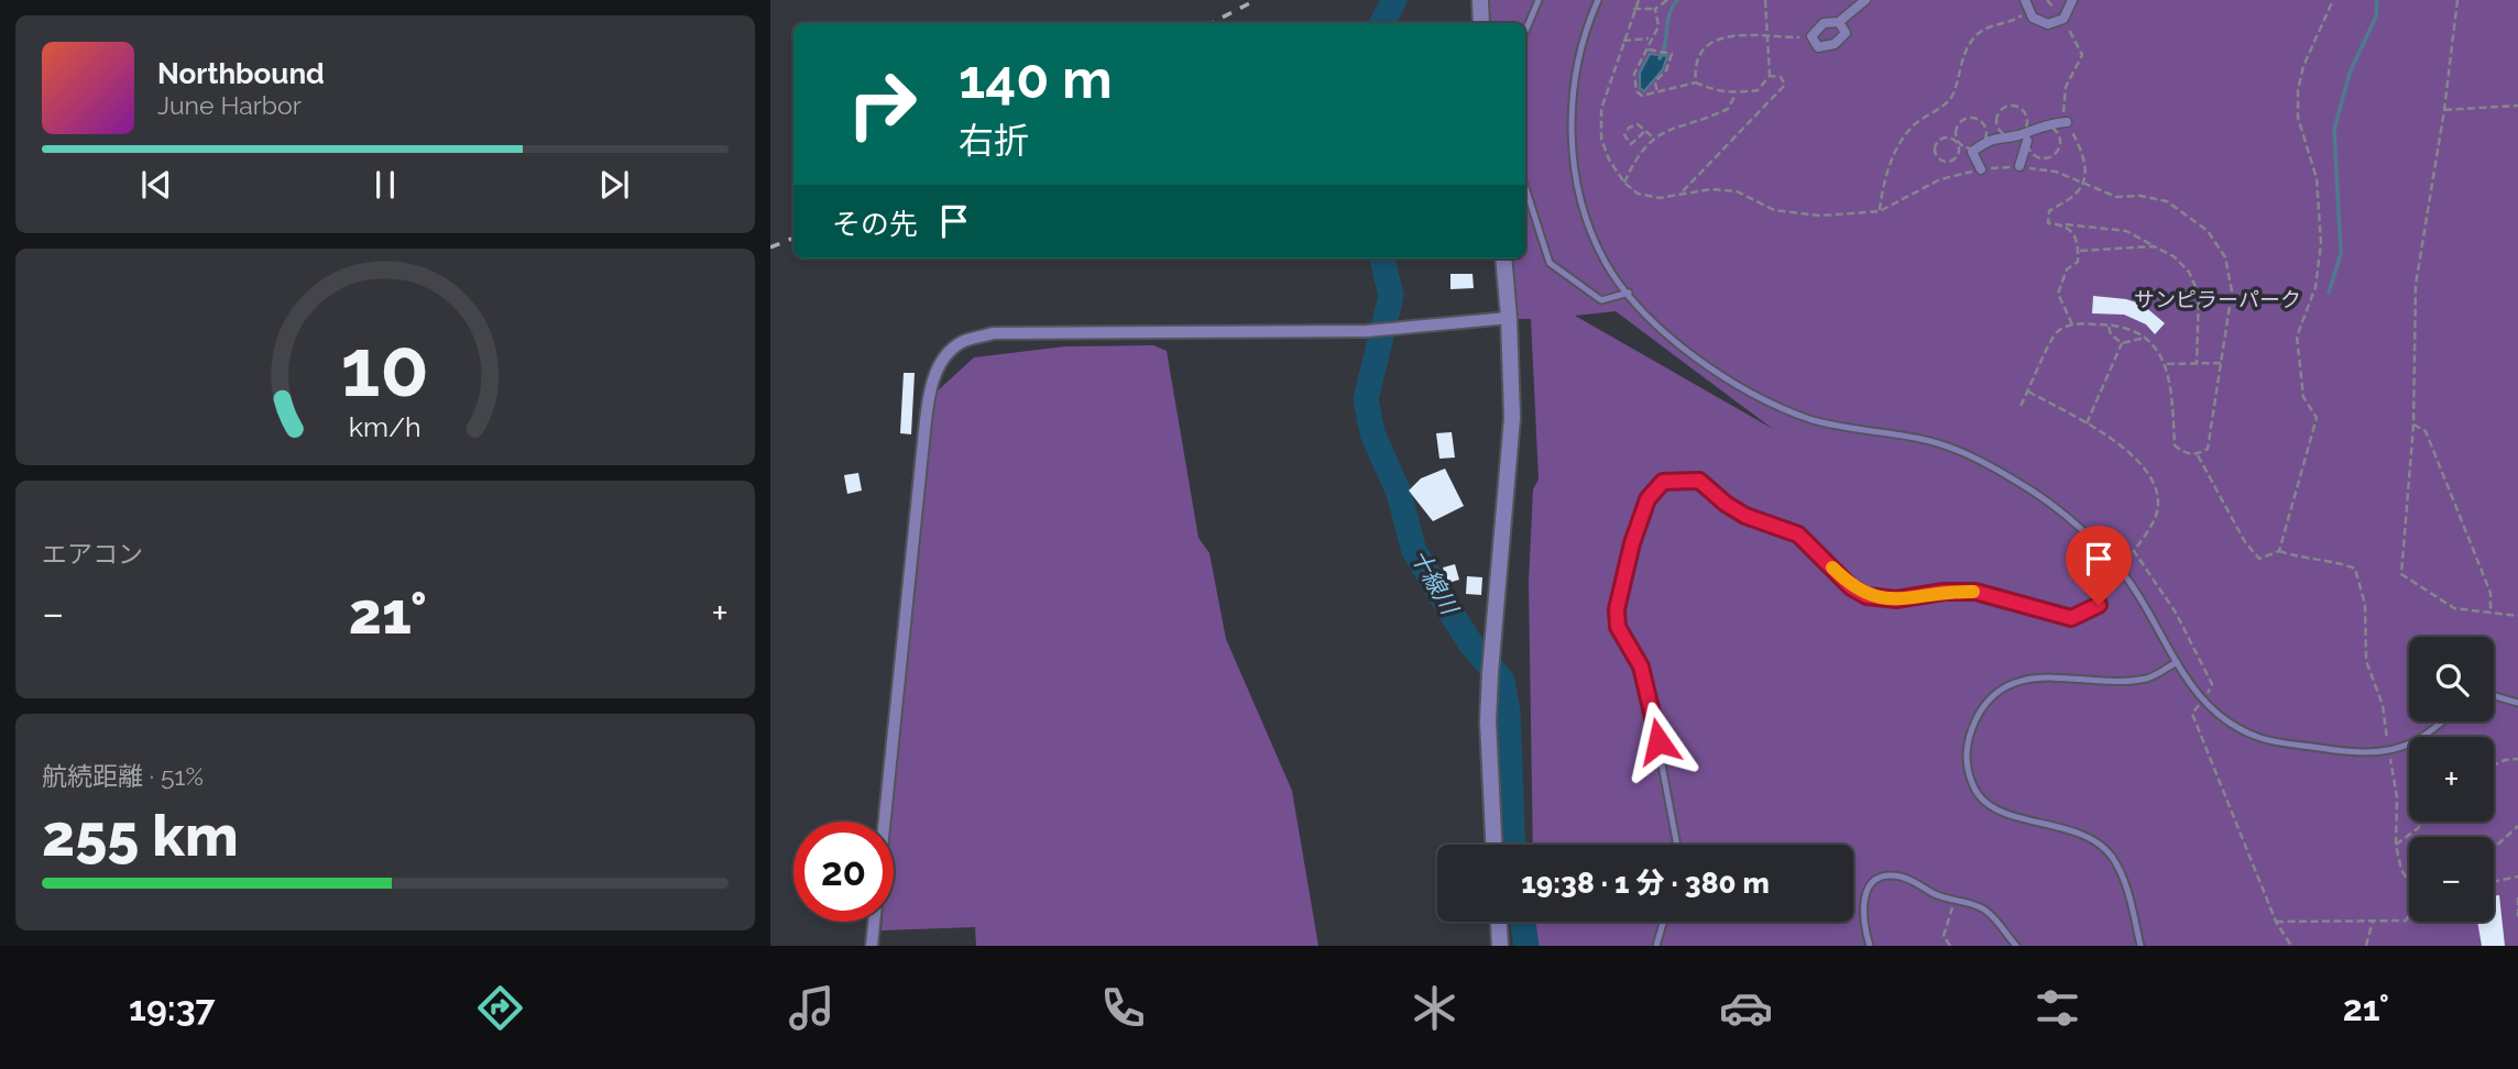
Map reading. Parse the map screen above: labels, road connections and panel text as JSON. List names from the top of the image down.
{
  "water": ["十線川"],
  "parks": ["サンピラーパーク"],
  "page": {
    "turn": ["140 m", "右折"],
    "song": ["Northbound", "June Harbor"],
    "then": "その先",
    "tile": [
      "エアコン",
      ["航続距離 · 51%", "255 km"]
    ],
    "heat": ["−", "21°", "+"],
    "map_buttons": ["+", "−"],
    "limit": "20",
    "trip": "19:38 · 1 分 · 380 m",
    "tabs": ["19:37", "21°"],
    "gauge": ["10", "km/h"]
  }
}
